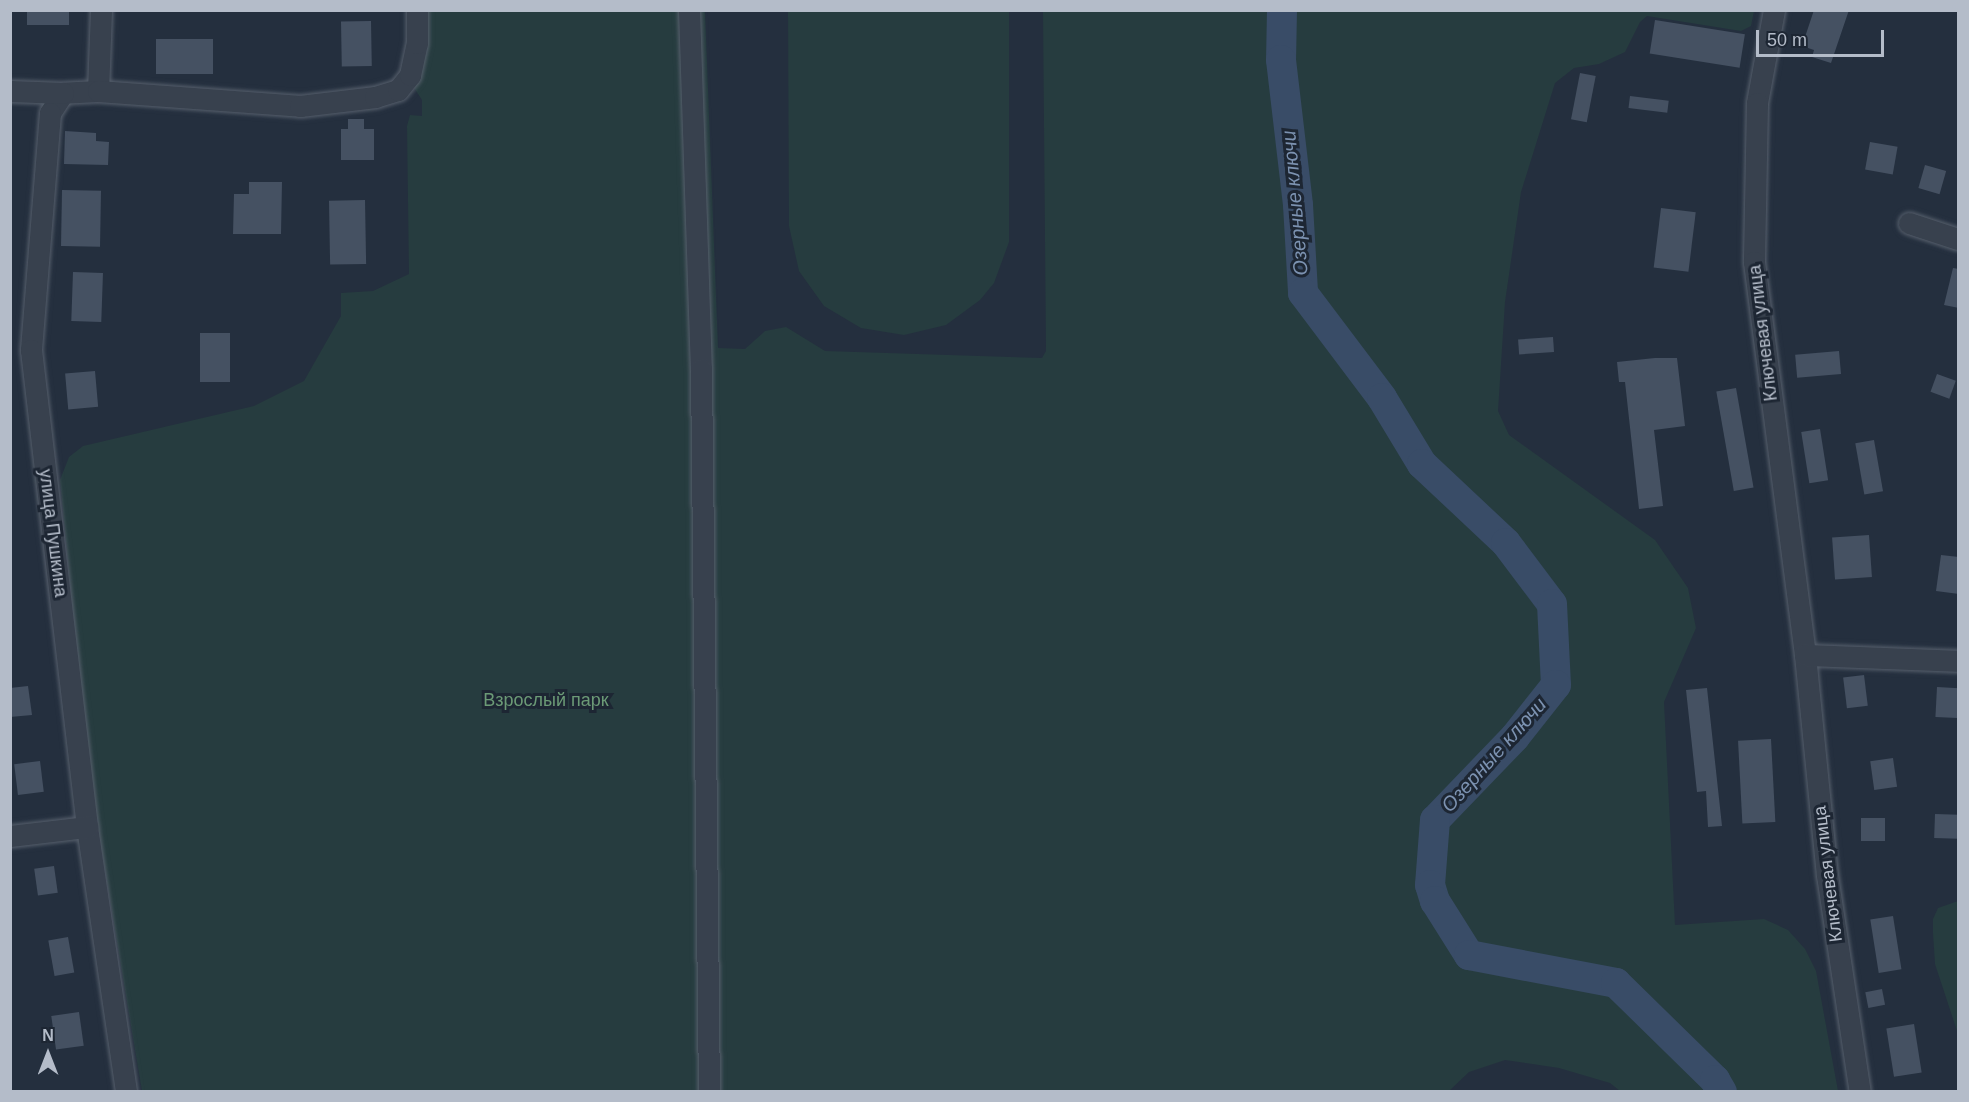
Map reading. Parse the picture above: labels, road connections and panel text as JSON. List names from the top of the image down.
{
  "streets": {
    "street": ["Ключевая улица", "улица Пушкина"]
  },
  "water": ["Озерные ключи"],
  "parks": ["Взрослый парк"],
  "scale_bar": "50 m",
  "north": "top"
}
